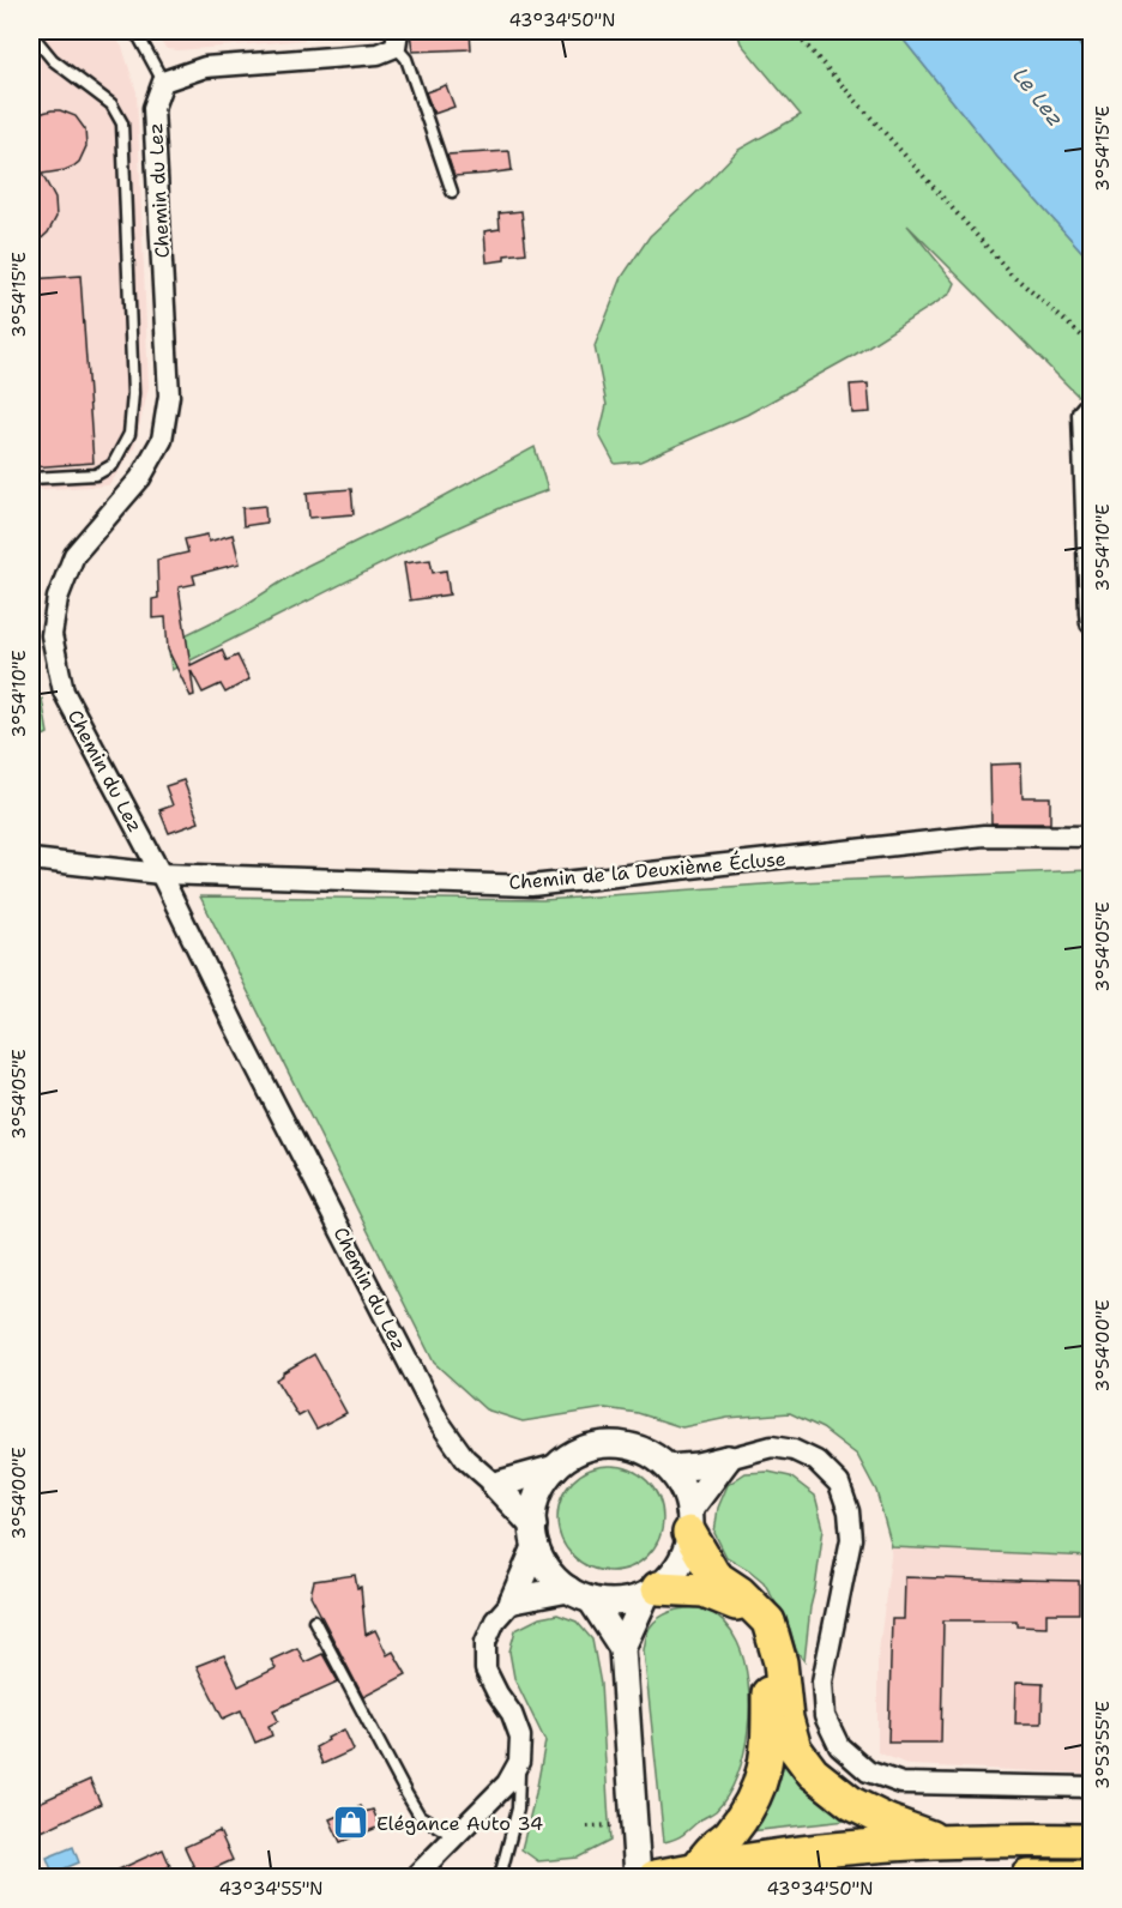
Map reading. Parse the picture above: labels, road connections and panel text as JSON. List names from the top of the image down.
{
  "streets": {
    "street": ["Chemin du Lez", "Chemin de la Deuxième Écluse"]
  },
  "crossings": [
    ["Chemin du Lez", "Chemin de la Deuxième Écluse"]
  ],
  "water": ["Le Lez"],
  "places": {
    "shop": ["Elégance Auto 34"]
  },
  "coordinates": [
    "43°34'50\"N",
    "3°54'15\"E",
    "3°54'10\"E",
    "3°54'05\"E",
    "3°54'00\"E",
    "3°53'55\"E",
    "43°34'55\"N"
  ]
}
